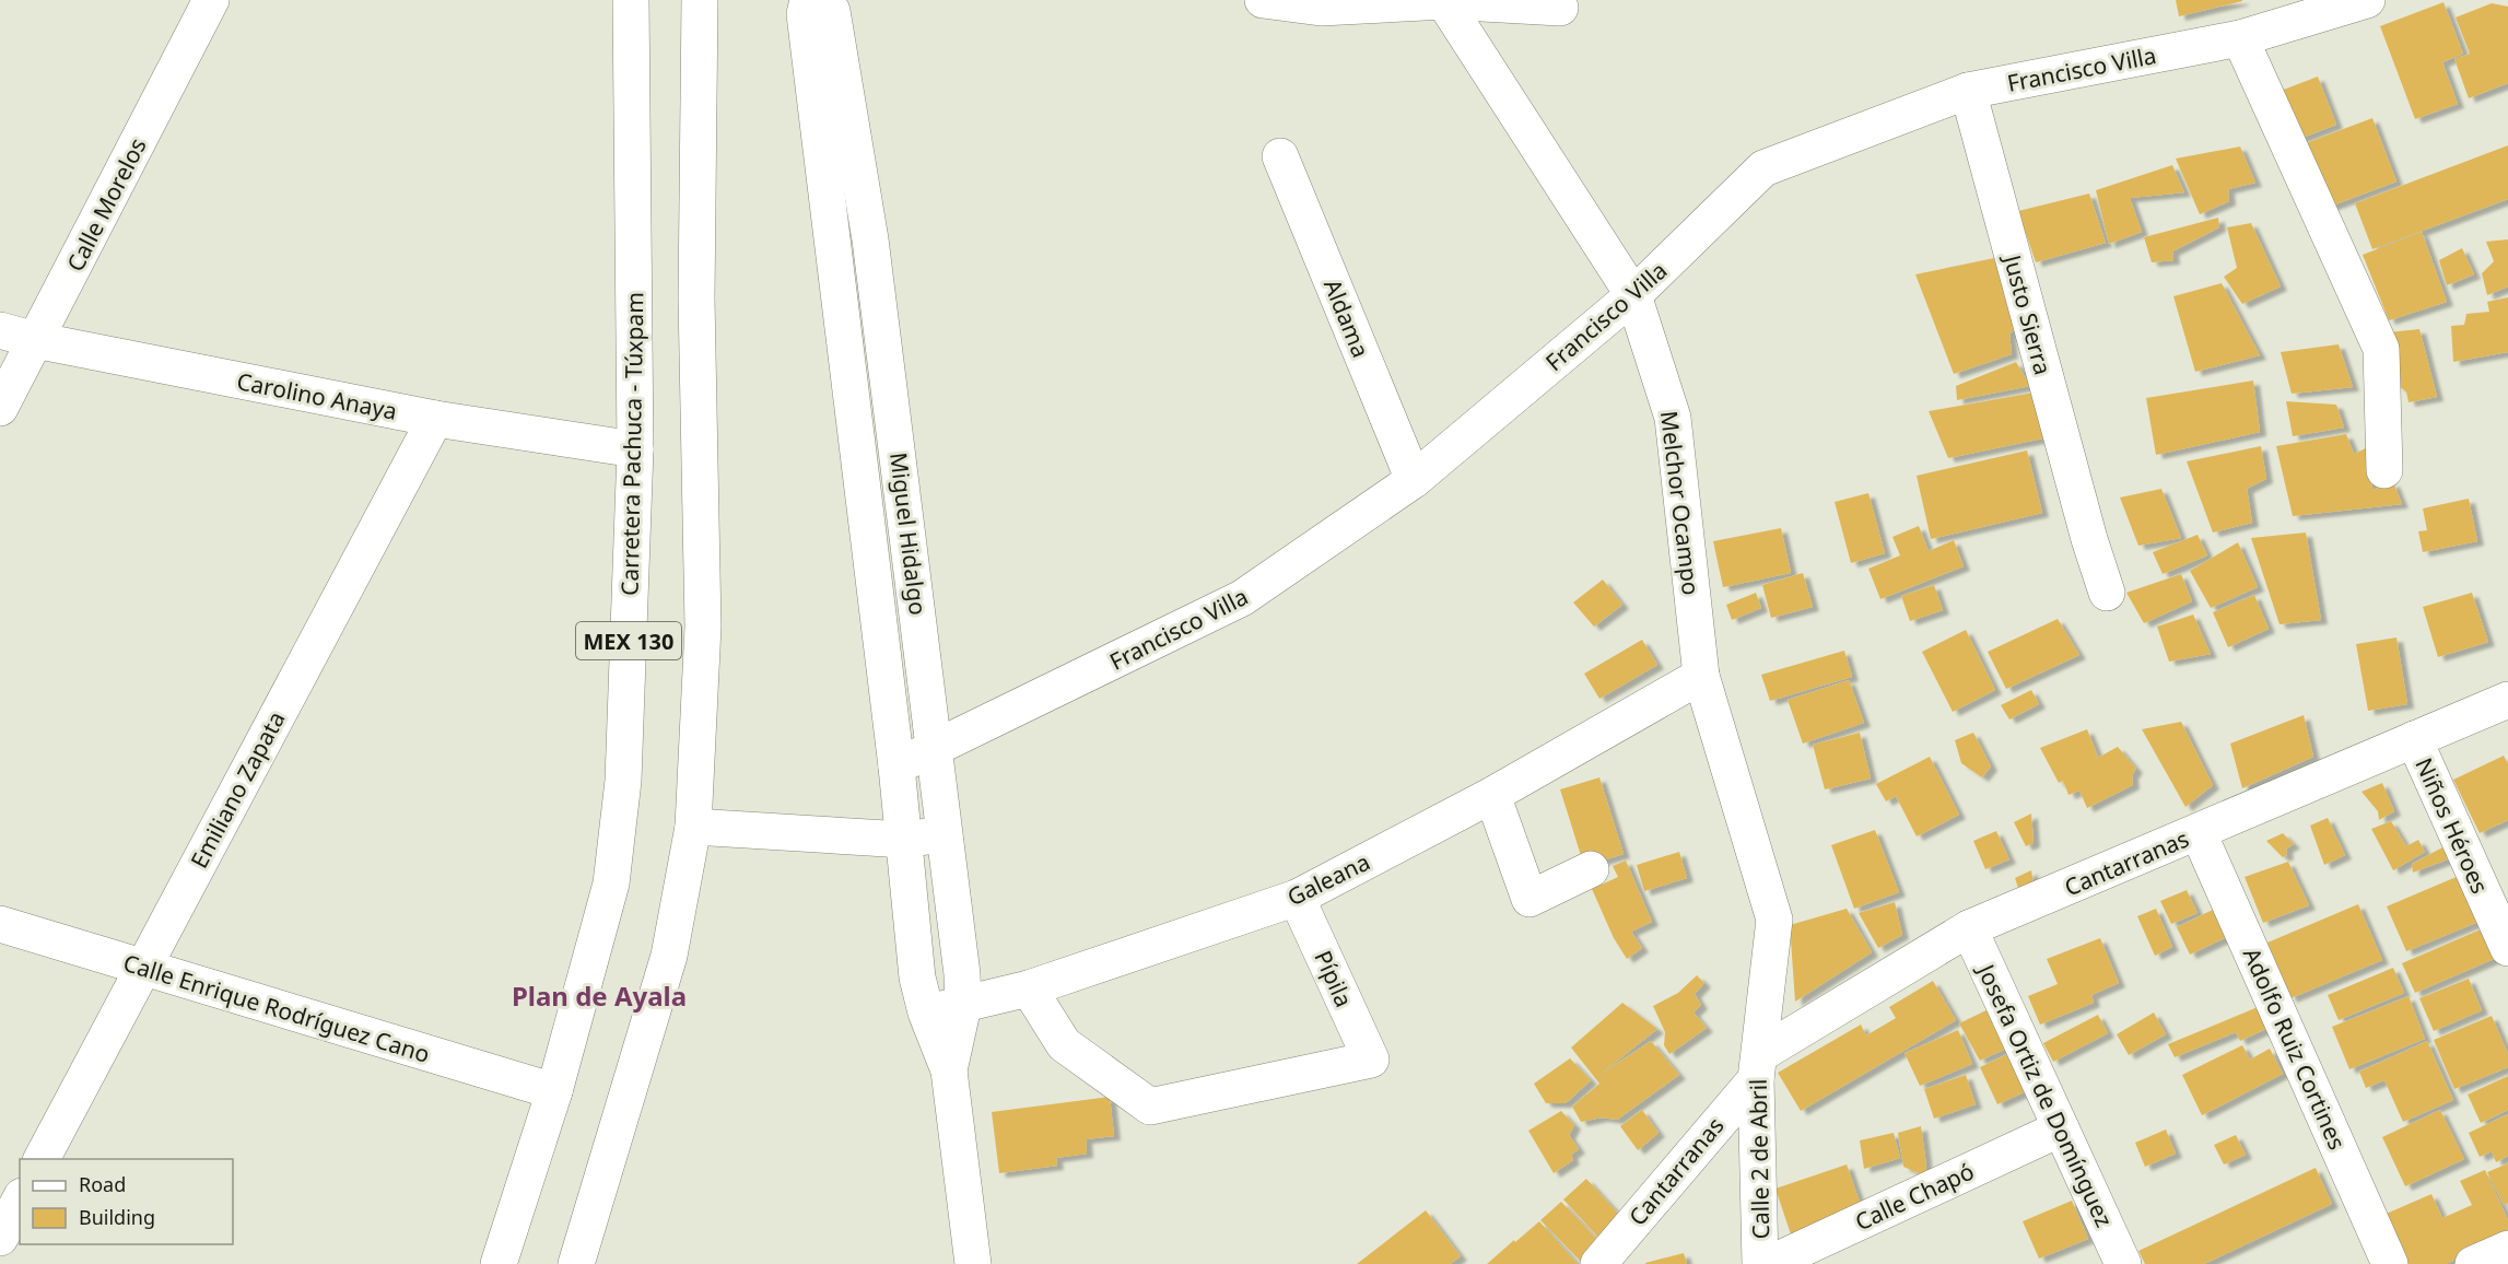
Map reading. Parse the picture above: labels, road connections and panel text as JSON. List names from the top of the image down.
{
  "streets": {
    "street": [
      "Francisco Villa",
      "Calle Morelos",
      "Justo Sierra",
      "Aldama",
      "Carolino Anaya",
      "Carretera Pachuca - Túxpam",
      "Melchor Ocampo",
      "Miguel Hidalgo",
      "MEX 130",
      "Emiliano Zapata",
      "Niños Héroes",
      "Cantarranas",
      "Galeana",
      "Pípila",
      "Calle Enrique Rodríguez Cano",
      "Adolfo Ruiz Cortines",
      "Josefa Ortiz de Domínguez",
      "Calle 2 de Abril",
      "Calle Chapó"
    ]
  },
  "crossings": [
    ["Francisco Villa", "Justo Sierra"],
    ["Francisco Villa", "Aldama"],
    ["Francisco Villa", "Melchor Ocampo"],
    ["Francisco Villa", "Miguel Hidalgo"],
    ["Calle Morelos", "Carolino Anaya"],
    ["Carolino Anaya", "Carretera Pachuca - Túxpam"],
    ["Carolino Anaya", "Emiliano Zapata"],
    ["Carretera Pachuca - Túxpam", "Calle Enrique Rodríguez Cano"],
    ["Melchor Ocampo", "Cantarranas"],
    ["Melchor Ocampo", "Galeana"],
    ["Melchor Ocampo", "Calle 2 de Abril"],
    ["Miguel Hidalgo", "Galeana"],
    ["Emiliano Zapata", "Calle Enrique Rodríguez Cano"],
    ["Niños Héroes", "Cantarranas"],
    ["Cantarranas", "Adolfo Ruiz Cortines"],
    ["Cantarranas", "Josefa Ortiz de Domínguez"],
    ["Cantarranas", "Calle 2 de Abril"],
    ["Galeana", "Pípila"],
    ["Josefa Ortiz de Domínguez", "Calle Chapó"]
  ],
  "districts": ["Plan de Ayala"],
  "legend": ["Road", "Building"]
}
